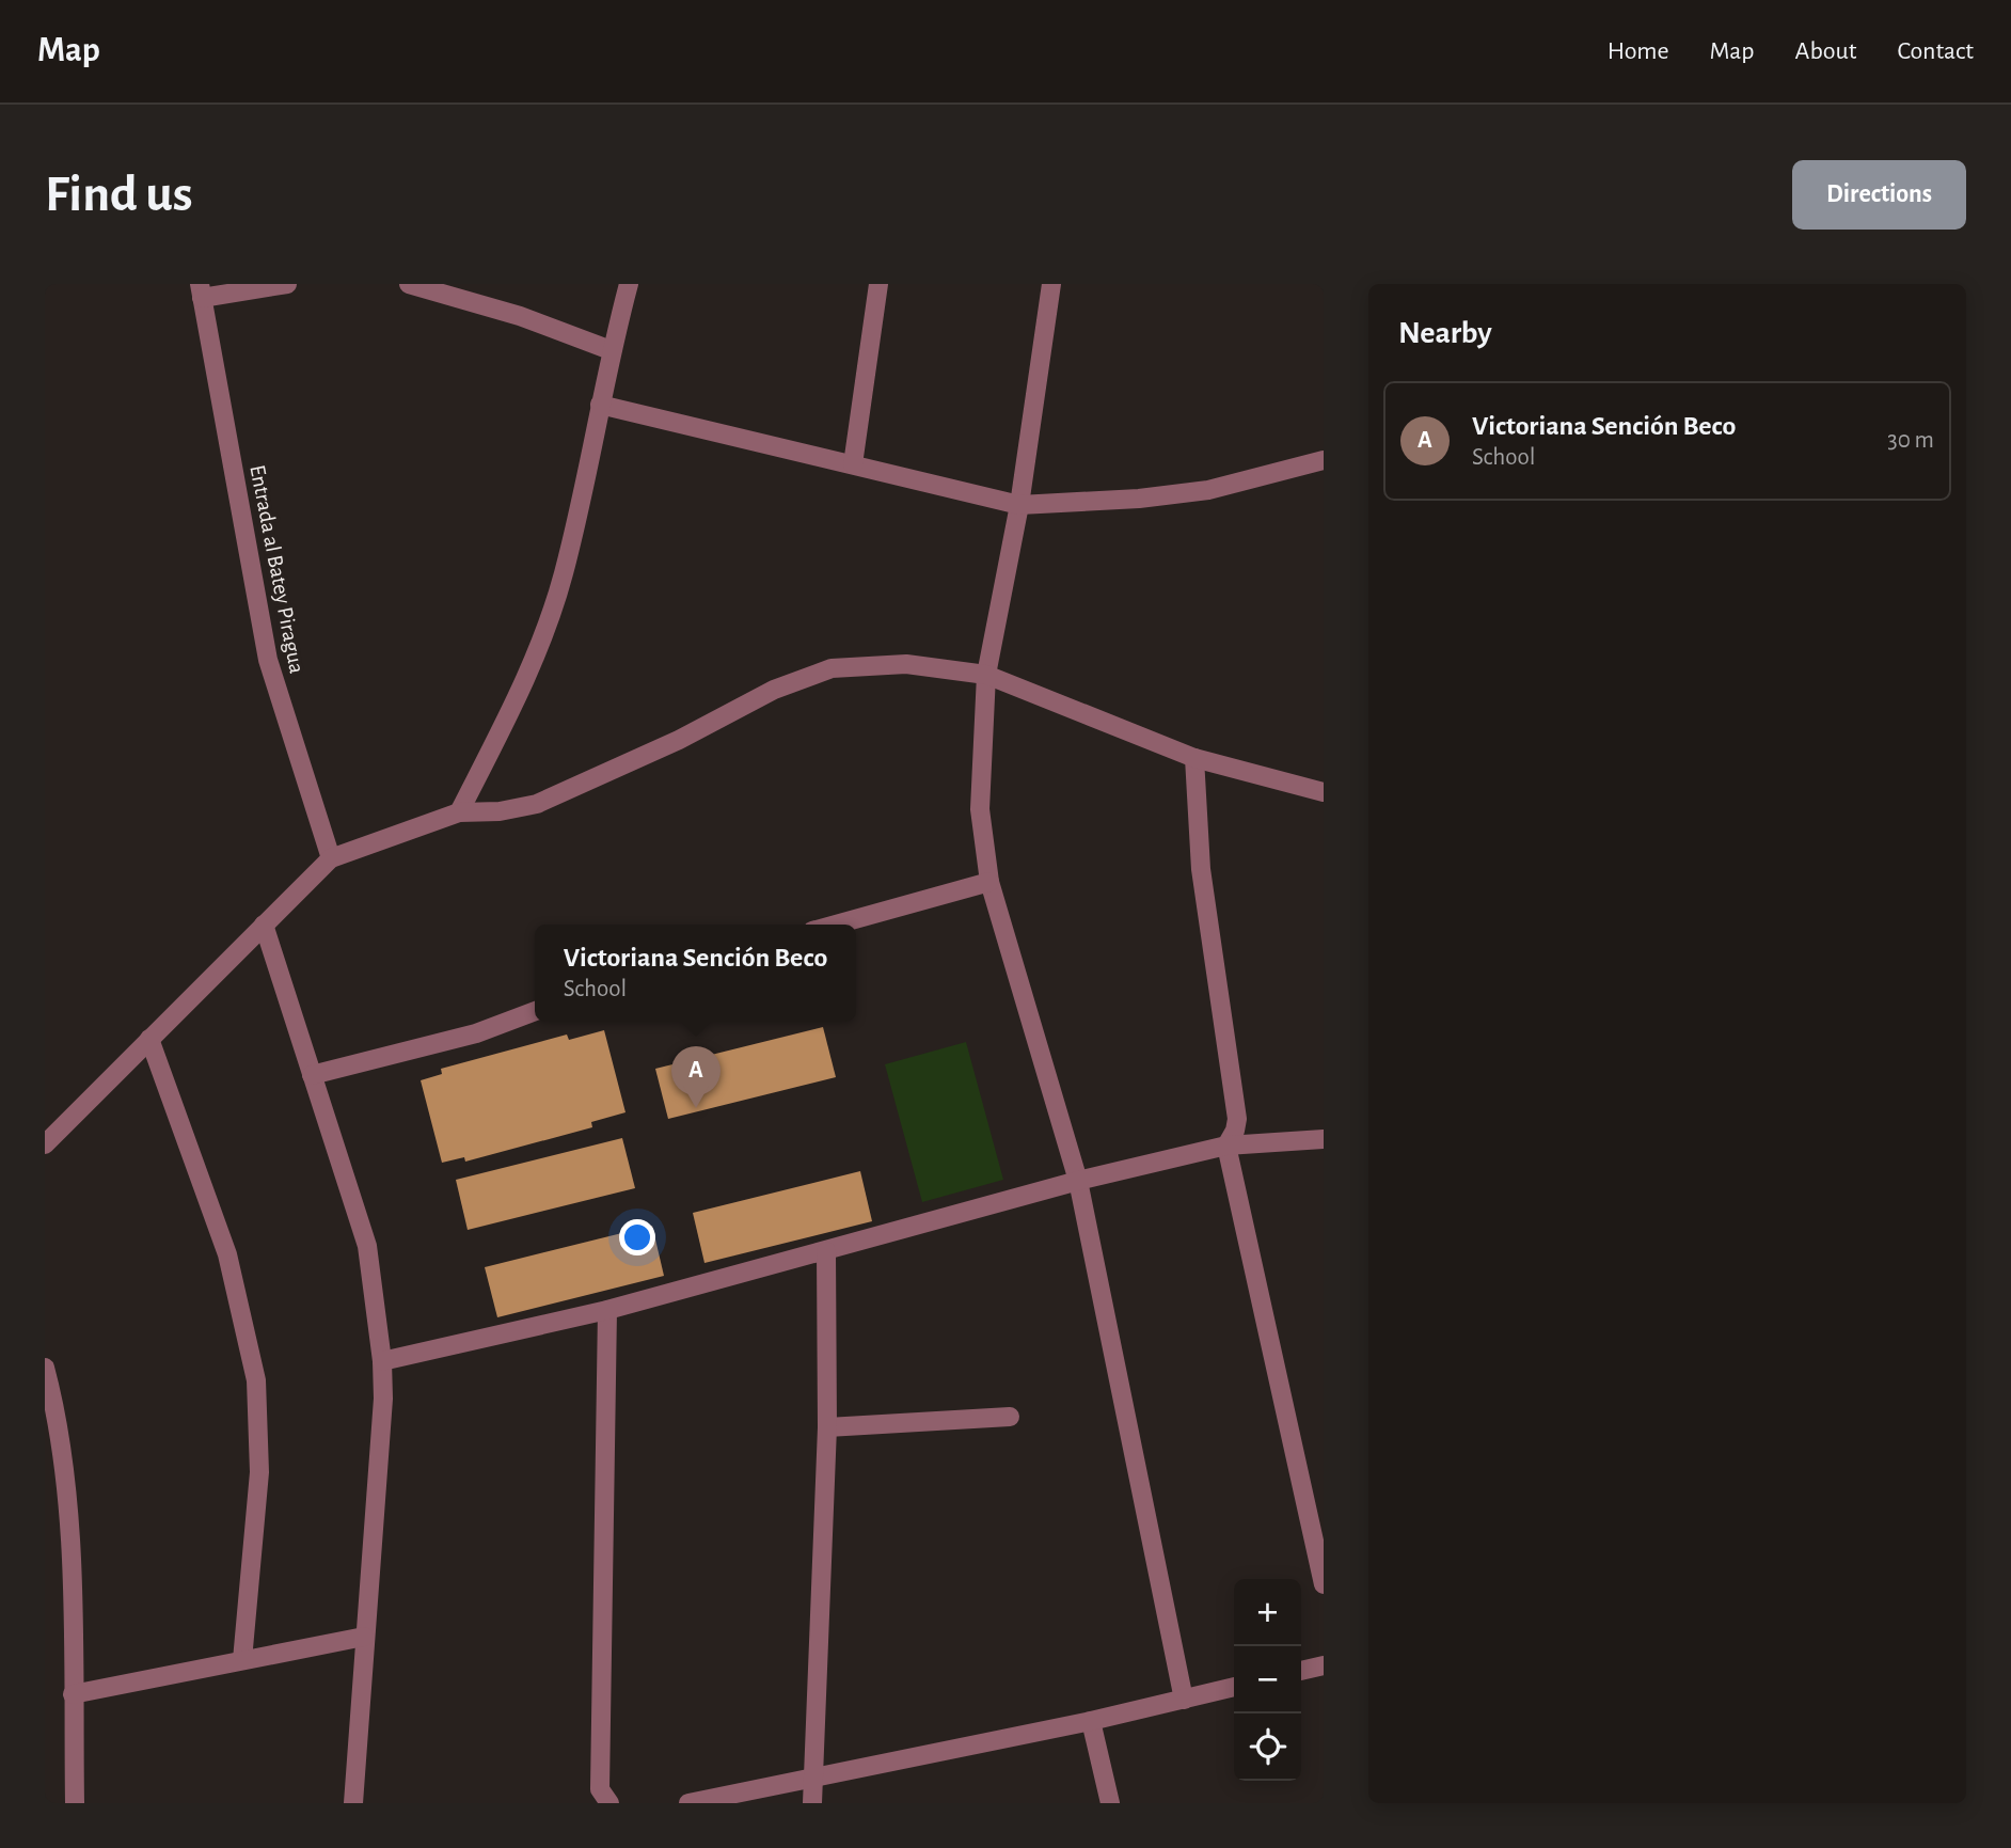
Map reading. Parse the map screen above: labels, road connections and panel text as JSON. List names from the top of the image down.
{
  "streets": {
    "street": ["Entrada al Batey Piragua"]
  },
  "page": {
    "header": "Map",
    "nav": [
      "Home",
      "Map",
      "About",
      "Contact"
    ],
    "buttons": "Directions",
    "title": "Find us",
    "heading": "Nearby",
    "list": [
      {
        "mark": "A",
        "name": "Victoriana Sención Beco",
        "note": "School",
        "value": "30 m"
      }
    ],
    "popup": ["Victoriana Sención Beco", "School"],
    "pins": "A",
    "map_buttons": ["+", "−"]
  }
}
